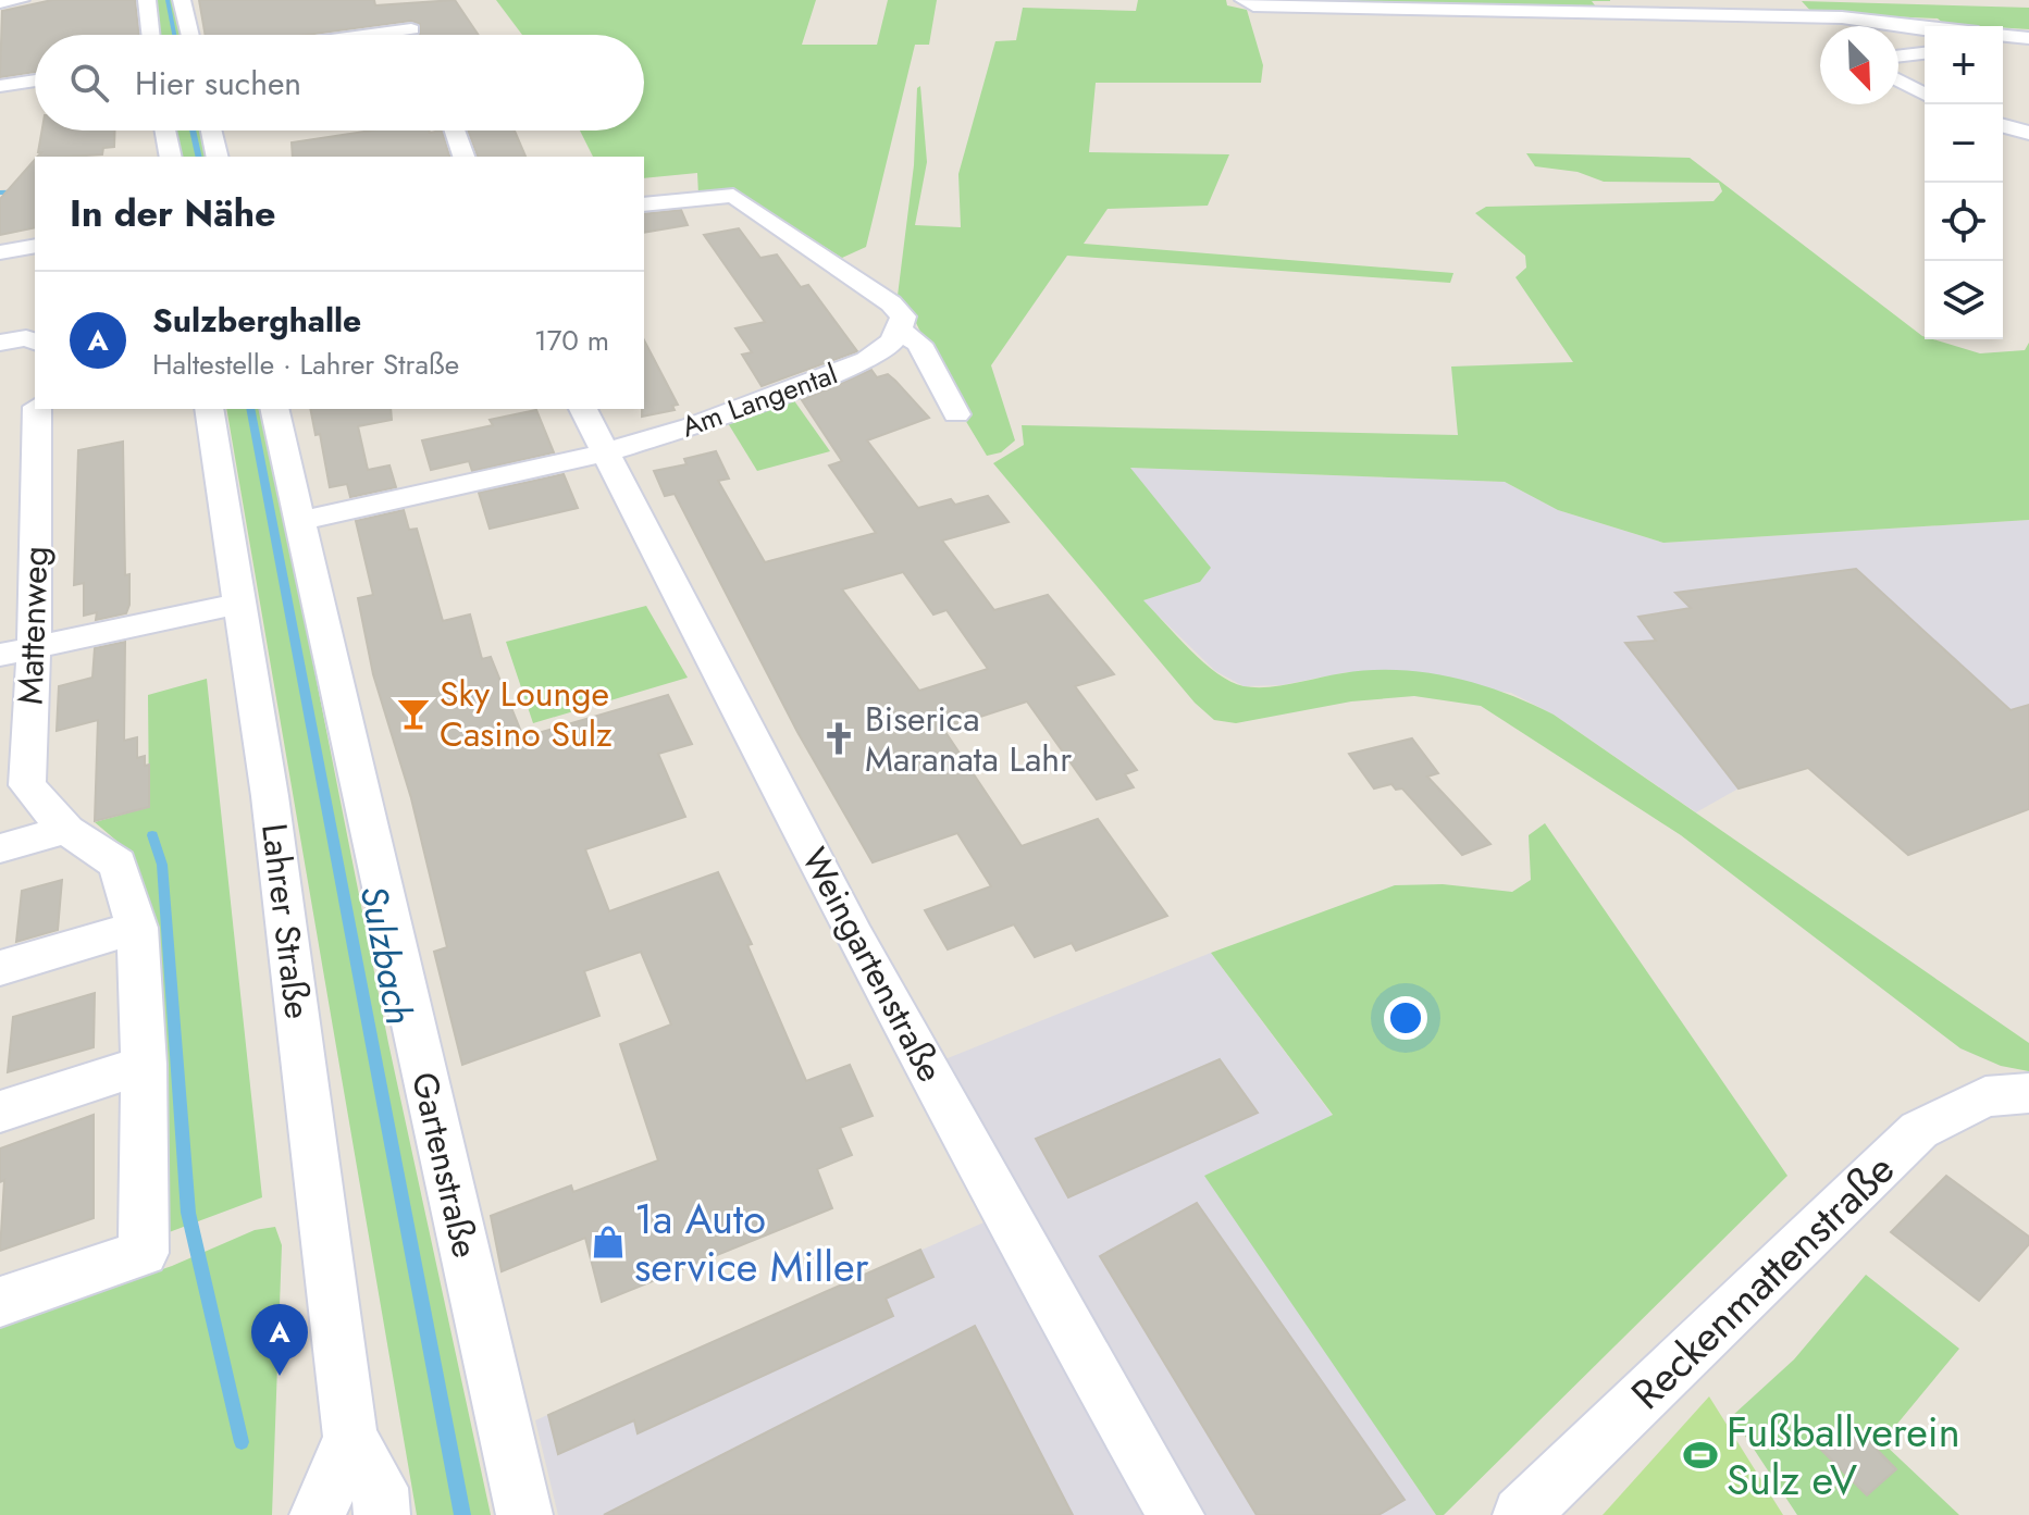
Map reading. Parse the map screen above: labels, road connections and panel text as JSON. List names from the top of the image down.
{
  "streets": {
    "street": [
      "Am Langental",
      "Mattenweg",
      "Lahrer Straße",
      "Weingartenstraße",
      "Gartenstraße",
      "Reckenmattenstraße"
    ]
  },
  "crossings": [
    ["Am Langental", "Weingartenstraße"],
    ["Am Langental", "Gartenstraße"]
  ],
  "water": ["Sulzbach"],
  "places": {
    "bar": ["Sky Lounge Casino Sulz"],
    "church": ["Biserica Maranata Lahr"],
    "shop": ["1a Auto service Miller"],
    "sports": ["Fußballverein Sulz eV"]
  },
  "north": "bottom right",
  "page": {
    "map_buttons": ["+", "−"],
    "search": "Hier suchen",
    "heading": "In der Nähe",
    "list": [
      {
        "mark": "A",
        "name": "Sulzberghalle",
        "note": "Haltestelle · Lahrer Straße",
        "value": "170 m"
      }
    ],
    "pins": "A"
  }
}
